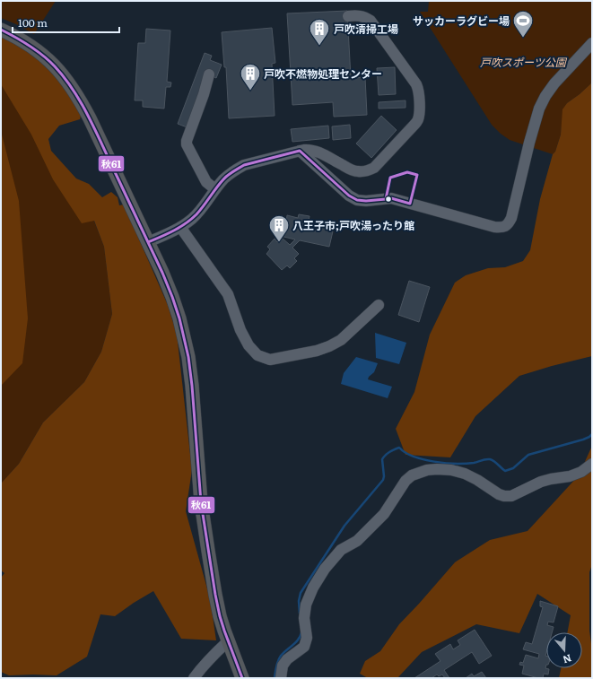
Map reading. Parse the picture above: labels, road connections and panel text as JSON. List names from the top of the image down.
{
  "parks": ["戸吹スポーツ公園"],
  "places": {
    "sports": ["サッカーラグビー場"],
    "building": ["戸吹清掃工場", "戸吹不燃物処理センター", "八王子市;戸吹湯ったり館"]
  },
  "lines": ["transit line 秋61"],
  "scale_bar": "100 m",
  "north": "bottom"
}
